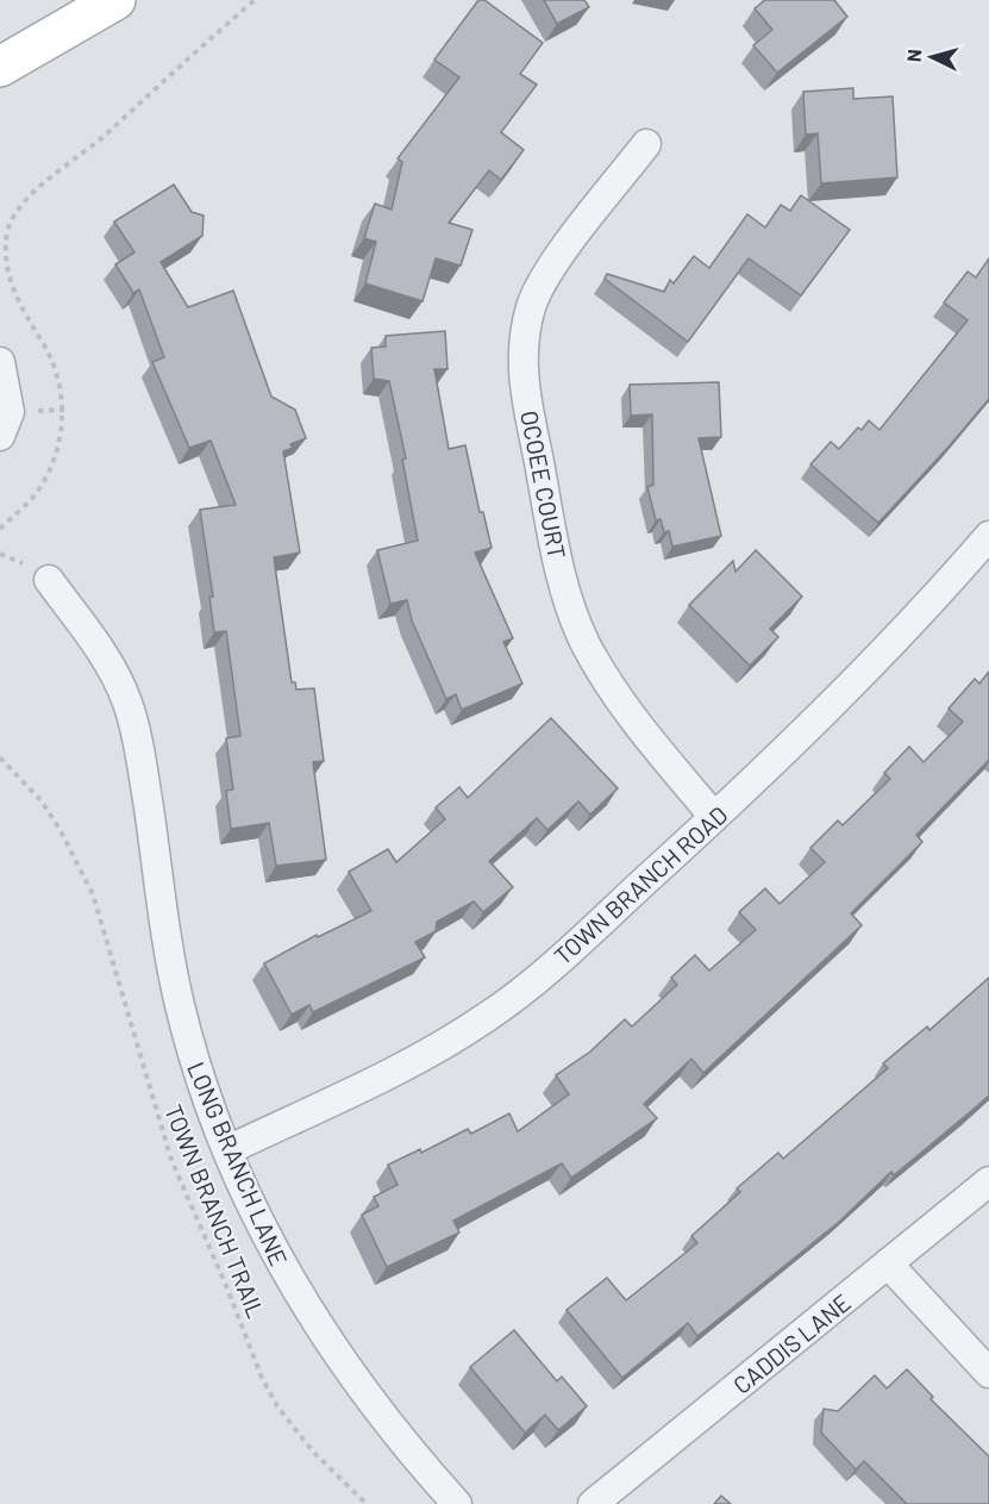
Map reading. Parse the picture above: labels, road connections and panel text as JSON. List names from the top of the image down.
{
  "streets": {
    "street": [
      "OCOEE COURT",
      "TOWN BRANCH ROAD",
      "LONG BRANCH LANE",
      "CADDIS LANE"
    ],
    "path": ["TOWN BRANCH TRAIL"]
  },
  "crossings": [
    ["OCOEE COURT", "TOWN BRANCH ROAD"],
    ["TOWN BRANCH ROAD", "LONG BRANCH LANE"]
  ],
  "north": "left"
}
